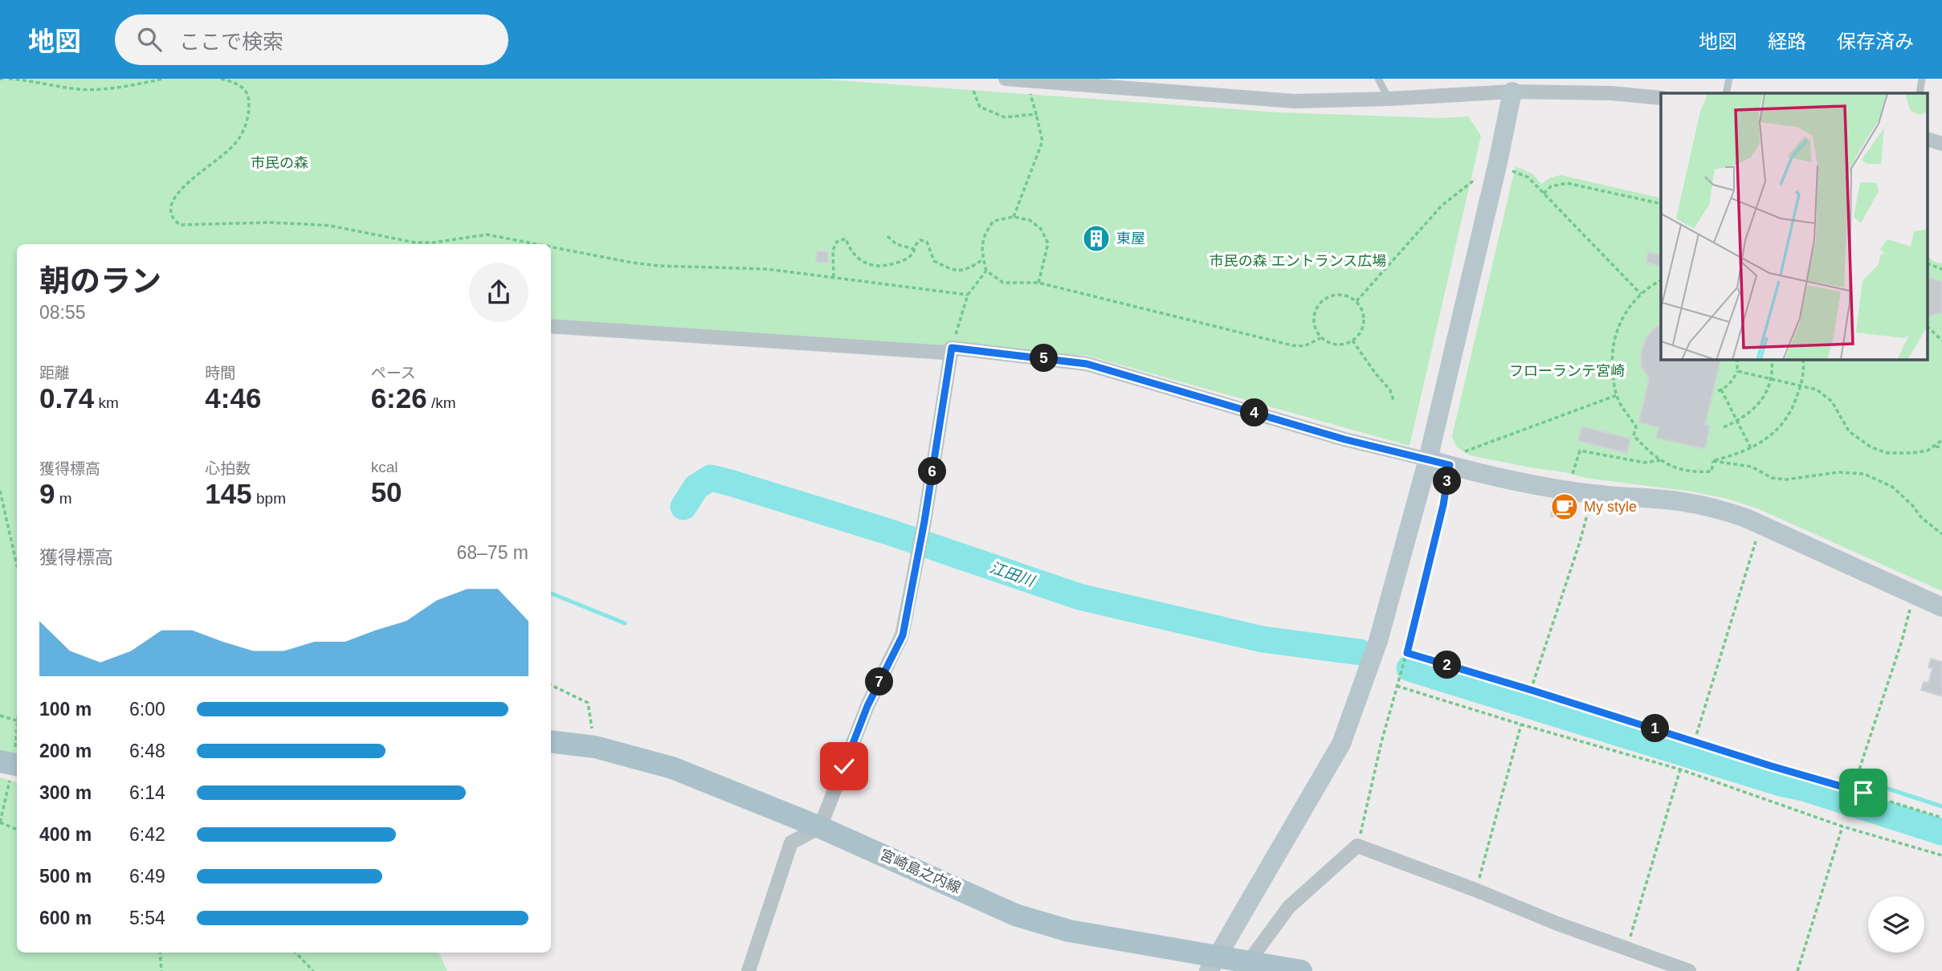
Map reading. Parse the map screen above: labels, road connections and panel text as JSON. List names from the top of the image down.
{
  "streets": {
    "main road": ["宮崎島之内線"]
  },
  "water": ["江田川"],
  "parks": ["市民の森", "市民の森 エントランス広場", "フローランテ宮崎"],
  "places": {
    "building": ["東屋"],
    "cafe": ["My style"]
  },
  "page": {
    "header": "地図",
    "search": "ここで検索",
    "nav": ["地図", "経路", "保存済み"],
    "heading": ["朝のラン", "08:55"],
    "stats": [
      ["距離", "0.74 km"],
      ["時間", "4:46"],
      ["ペース", "6:26 /km"],
      ["獲得標高", "9 m"],
      ["心拍数", "145 bpm"],
      ["kcal", "50"]
    ],
    "pins": [
      "5",
      "4",
      "6",
      "3",
      "2",
      "7",
      "1"
    ],
    "chart": ["獲得標高", "68–75 m"],
    "list": [
      {
        "name": "100 m",
        "note": "6:00"
      },
      {
        "name": "200 m",
        "note": "6:48"
      },
      {
        "name": "300 m",
        "note": "6:14"
      },
      {
        "name": "400 m",
        "note": "6:42"
      },
      {
        "name": "500 m",
        "note": "6:49"
      },
      {
        "name": "600 m",
        "note": "5:54"
      }
    ]
  }
}
